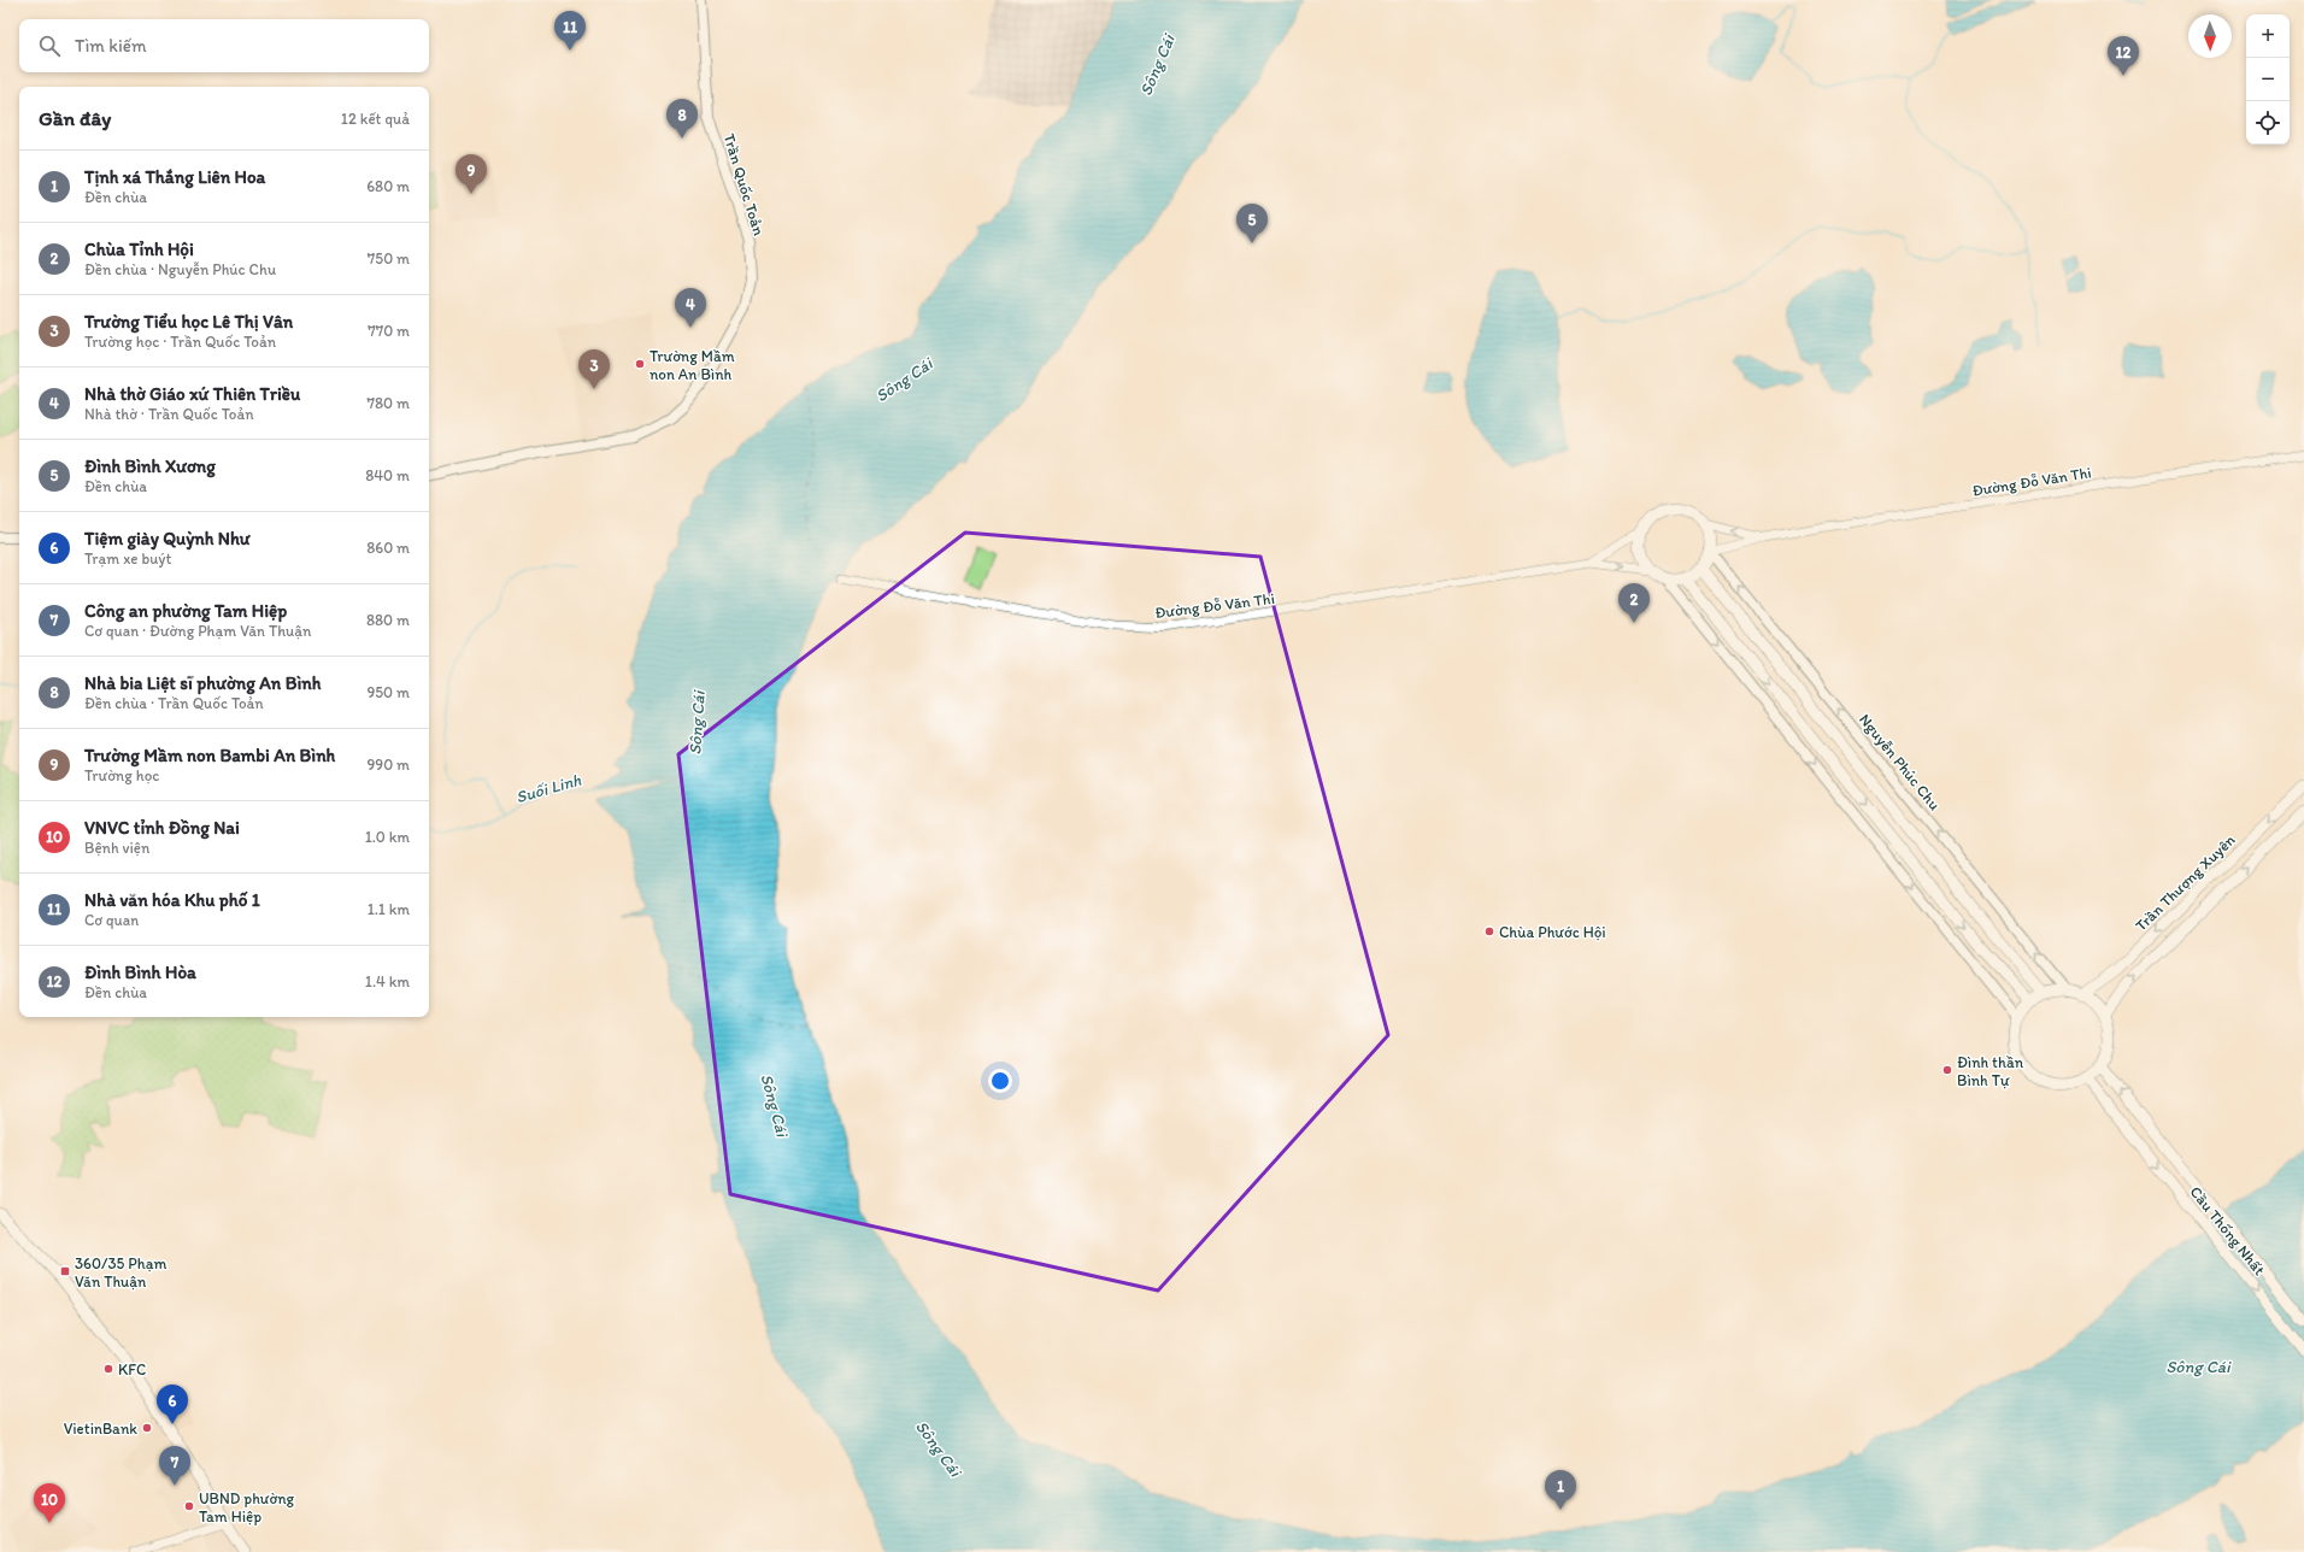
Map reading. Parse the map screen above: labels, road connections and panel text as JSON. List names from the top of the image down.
{
  "streets": {
    "main road": [
      "Trần Quốc Toản",
      "Nguyễn Phúc Chu",
      "Trần Thượng Xuyên",
      "Cầu Thống Nhất"
    ],
    "street": ["Đường Đỗ Văn Thi"]
  },
  "crossings": [
    ["Đường Đỗ Văn Thi", "Nguyễn Phúc Chu"],
    ["Nguyễn Phúc Chu", "Trần Thượng Xuyên"],
    ["Nguyễn Phúc Chu", "Cầu Thống Nhất"],
    ["Trần Thượng Xuyên", "Cầu Thống Nhất"]
  ],
  "water": ["Sông Cái", "Suối Linh"],
  "places": {
    "other": [
      "Trường Mầm non An Bình",
      "Chùa Phước Hội",
      "Đình thần Bình Tự",
      "KFC",
      "VietinBank",
      "UBND phường Tam Hiệp"
    ],
    "transit": ["360/35 Phạm Văn Thuận"]
  },
  "north": "bottom",
  "page": {
    "pins": [
      "11",
      "12",
      "8",
      "9",
      "5",
      "4",
      "3",
      "2",
      "6",
      "7",
      "1",
      "10"
    ],
    "map_buttons": ["+", "−"],
    "search": "Tìm kiếm",
    "heading": ["Gần đây", "12 kết quả"],
    "list": [
      {
        "mark": "1",
        "name": "Tịnh xá Thắng Liên Hoa",
        "note": "Đền chùa",
        "value": "680 m"
      },
      {
        "mark": "2",
        "name": "Chùa Tỉnh Hội",
        "note": "Đền chùa · Nguyễn Phúc Chu",
        "value": "750 m"
      },
      {
        "mark": "3",
        "name": "Trường Tiểu học Lê Thị Vân",
        "note": "Trường học · Trần Quốc Toản",
        "value": "770 m"
      },
      {
        "mark": "4",
        "name": "Nhà thờ Giáo xứ Thiên Triều",
        "note": "Nhà thờ · Trần Quốc Toản",
        "value": "780 m"
      },
      {
        "mark": "5",
        "name": "Đình Bình Xương",
        "note": "Đền chùa",
        "value": "840 m"
      },
      {
        "mark": "6",
        "name": "Tiệm giày Quỳnh Như",
        "note": "Trạm xe buýt",
        "value": "860 m"
      },
      {
        "mark": "7",
        "name": "Công an phường Tam Hiệp",
        "note": "Cơ quan · Đường Phạm Văn Thuận",
        "value": "880 m"
      },
      {
        "mark": "8",
        "name": "Nhà bia Liệt sĩ phường An Bình",
        "note": "Đền chùa · Trần Quốc Toản",
        "value": "950 m"
      },
      {
        "mark": "9",
        "name": "Trường Mầm non Bambi An Bình",
        "note": "Trường học",
        "value": "990 m"
      },
      {
        "mark": "10",
        "name": "VNVC tỉnh Đồng Nai",
        "note": "Bệnh viện",
        "value": "1.0 km"
      },
      {
        "mark": "11",
        "name": "Nhà văn hóa Khu phố 1",
        "note": "Cơ quan",
        "value": "1.1 km"
      },
      {
        "mark": "12",
        "name": "Đình Bình Hòa",
        "note": "Đền chùa",
        "value": "1.4 km"
      }
    ]
  }
}
